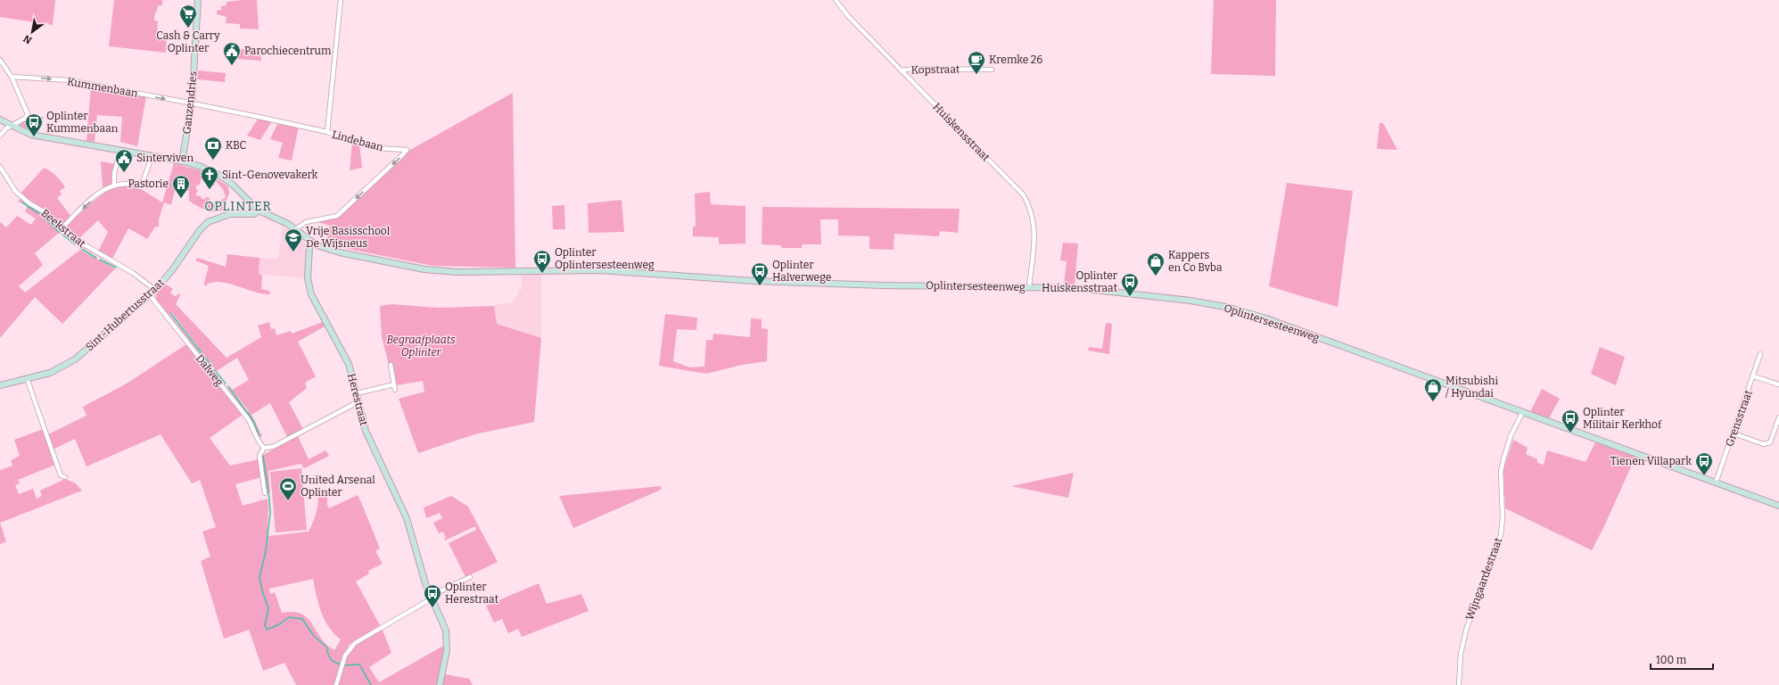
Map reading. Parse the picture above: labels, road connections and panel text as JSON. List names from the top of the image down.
{
  "streets": {
    "street": [
      "Kopstraat",
      "Kummenbaan",
      "Ganzendries",
      "Huiskensstraat",
      "Lindebaan",
      "Beekstraat",
      "Oplintersesteenweg",
      "Sint-Hubertusstraat",
      "Dalweg",
      "Herestraat",
      "Grensstraat",
      "Wijngaardestraat"
    ]
  },
  "crossings": [
    ["Kopstraat", "Huiskensstraat"],
    ["Kummenbaan", "Ganzendries"],
    ["Kummenbaan", "Lindebaan"],
    ["Ganzendries", "Lindebaan"],
    ["Huiskensstraat", "Oplintersesteenweg"],
    ["Beekstraat", "Sint-Hubertusstraat"],
    ["Oplintersesteenweg", "Herestraat"],
    ["Oplintersesteenweg", "Grensstraat"],
    ["Oplintersesteenweg", "Wijngaardestraat"],
    ["Sint-Hubertusstraat", "Dalweg"]
  ],
  "one_way": ["Kummenbaan"],
  "districts": ["OPLINTER"],
  "parks": ["Begraafplaats Oplinter"],
  "places": {
    "supermarket": ["Cash & Carry Oplinter"],
    "public building": ["Parochiecentrum", "Sinterviven"],
    "cafe": ["Kremke 26"],
    "bus stop": [
      "Oplinter Kummenbaan",
      "Oplinter Oplintersesteenweg",
      "Oplinter Halverwege",
      "Oplinter Huiskensstraat",
      "Oplinter Militair Kerkhof",
      "Tienen Villapark",
      "Oplinter Herestraat"
    ],
    "bank": ["KBC"],
    "church": ["Sint-Genovevakerk"],
    "building": ["Pastorie"],
    "school or university": ["Vrije Basisschool De Wijsneus"],
    "shop": ["Kappers en Co Bvba", "Mitsubishi / Hyundai"],
    "sports": ["United Arsenal Oplinter"]
  },
  "scale_bar": "100 m",
  "north": "bottom left"
}
